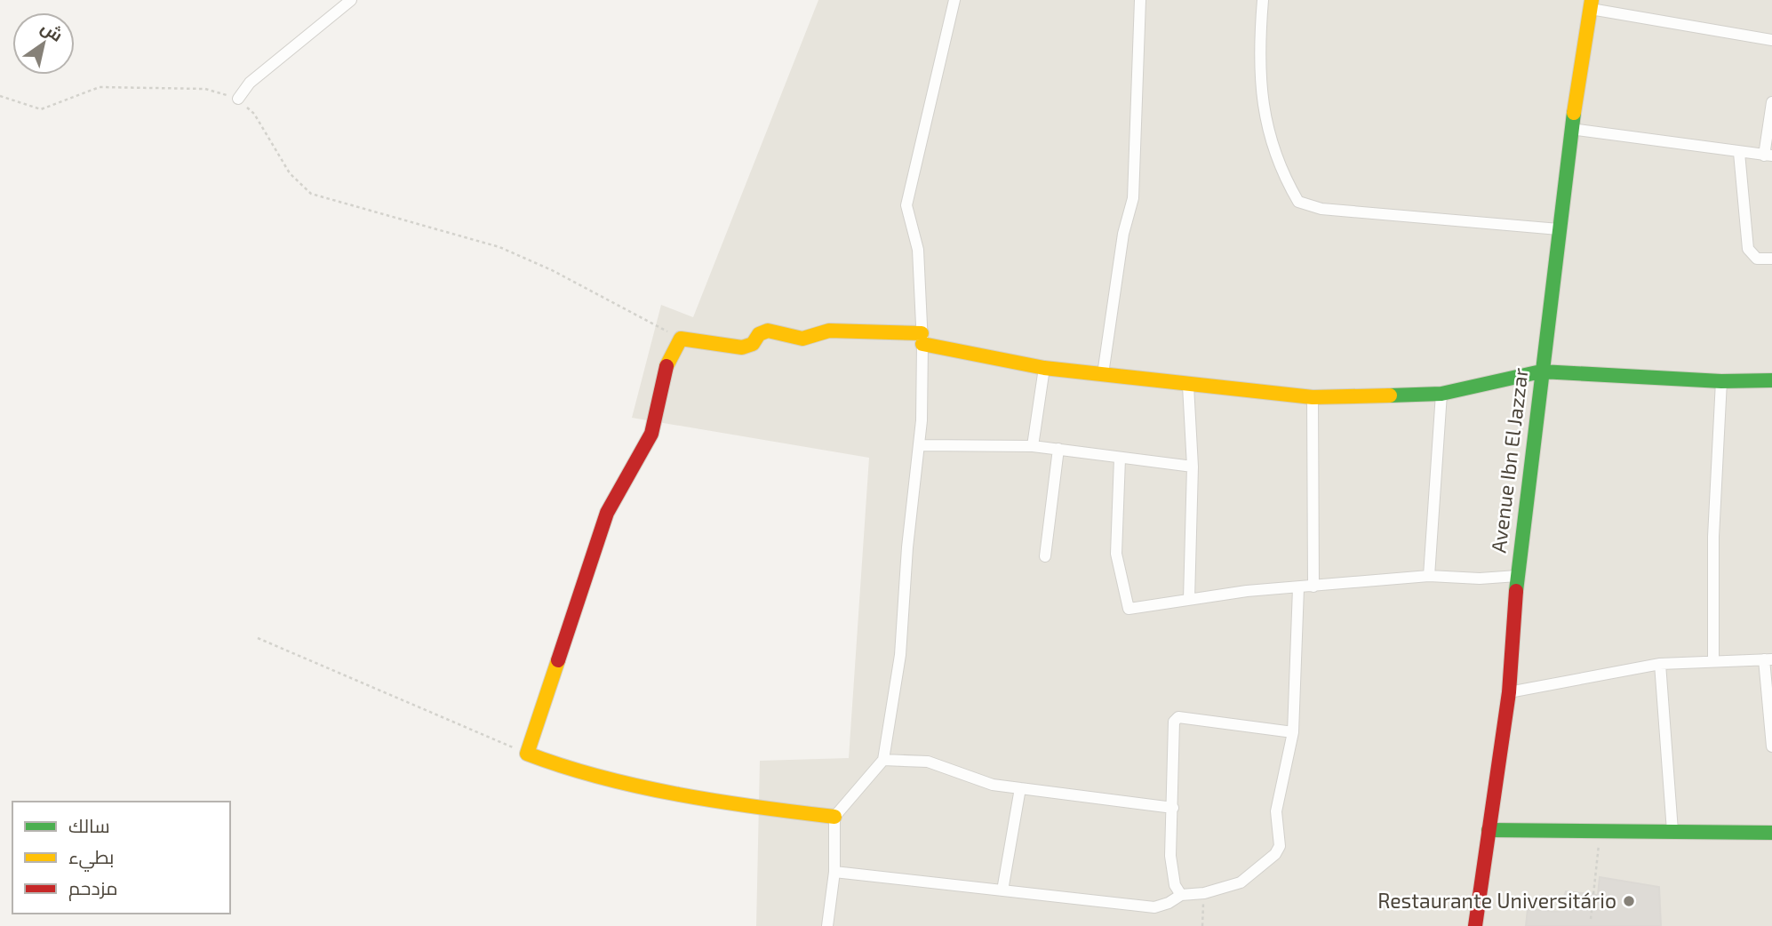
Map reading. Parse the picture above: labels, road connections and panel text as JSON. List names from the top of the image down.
{
  "streets": {
    "street": ["Avenue Ibn El Jazzar"]
  },
  "places": ["Restaurante Universitário"],
  "legend": ["سالك", "بطيء", "مزدحم"],
  "north": "top right"
}
